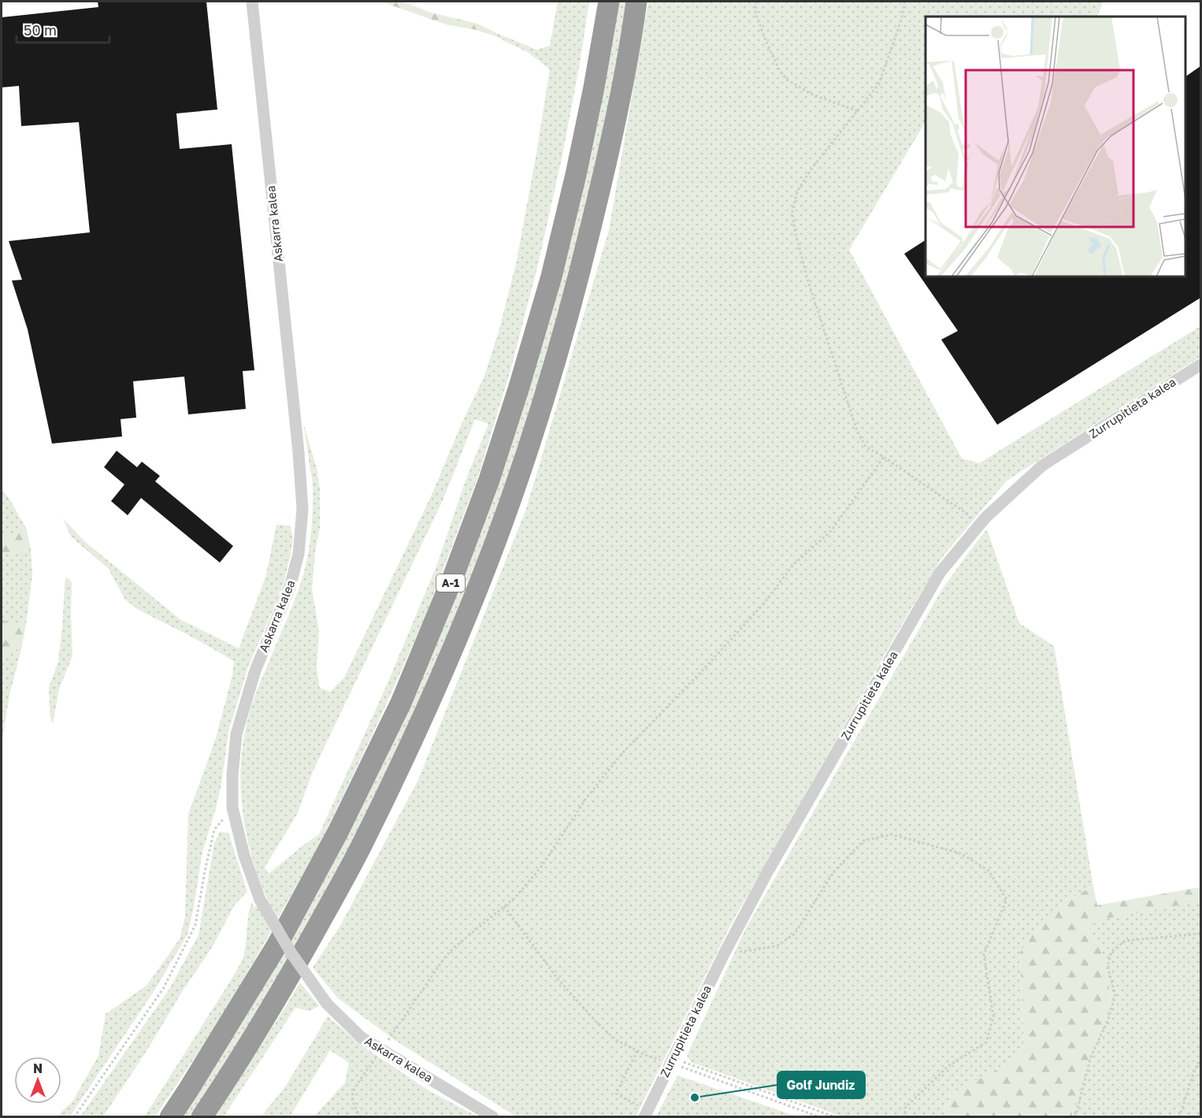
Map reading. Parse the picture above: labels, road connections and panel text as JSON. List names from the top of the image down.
{
  "streets": {
    "highway": ["A-1"],
    "street": ["Askarra kalea", "Zurrupitieta kalea"]
  },
  "places": ["Golf Jundiz"],
  "scale_bar": "50 m",
  "north": "top"
}
